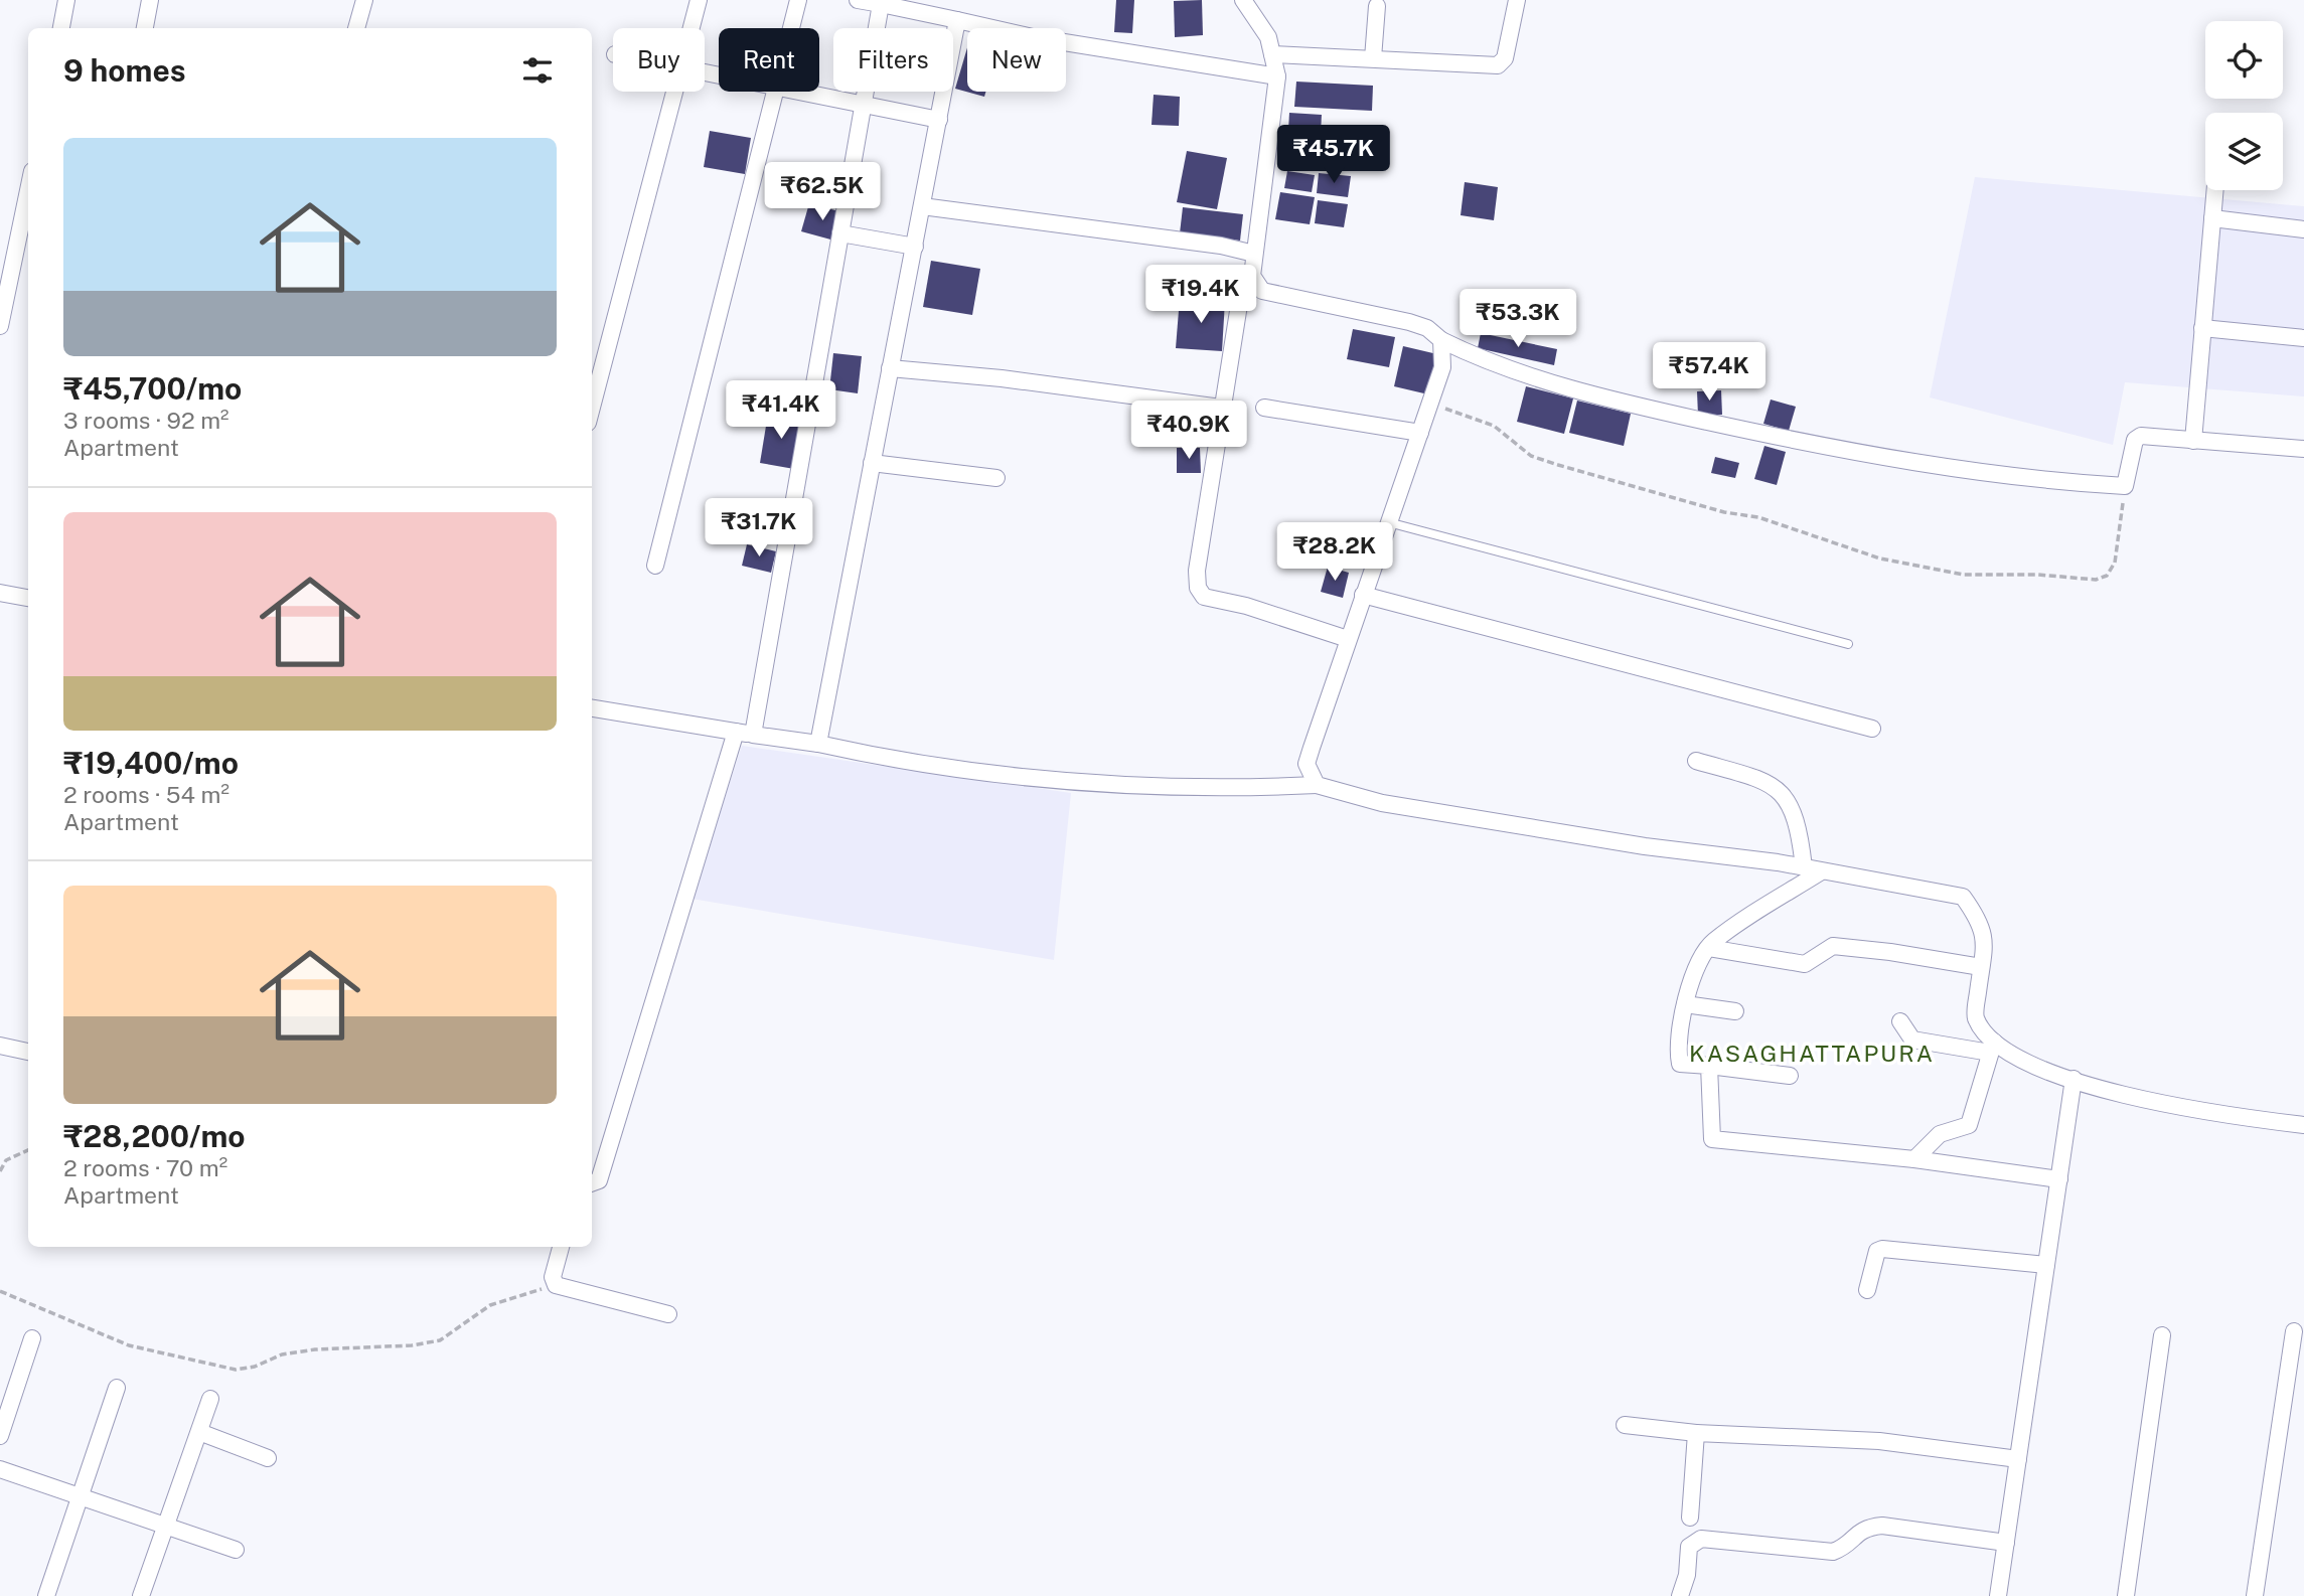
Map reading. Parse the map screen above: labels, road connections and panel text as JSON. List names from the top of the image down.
{
  "districts": ["KASAGHATTAPURA"],
  "page": {
    "chip": [
      "Buy",
      "Rent",
      "Filters",
      "New"
    ],
    "heading": "9 homes",
    "list": [
      {
        "name": "₹45,700/mo",
        "note": "3 rooms · 92 m² · Apartment"
      },
      {
        "name": "₹19,400/mo",
        "note": "2 rooms · 54 m² · Apartment"
      },
      {
        "name": "₹28,200/mo",
        "note": "2 rooms · 70 m² · Apartment"
      }
    ],
    "price": [
      "₹45.7K",
      "₹62.5K",
      "₹19.4K",
      "₹53.3K",
      "₹57.4K",
      "₹41.4K",
      "₹40.9K",
      "₹31.7K",
      "₹28.2K"
    ]
  }
}
